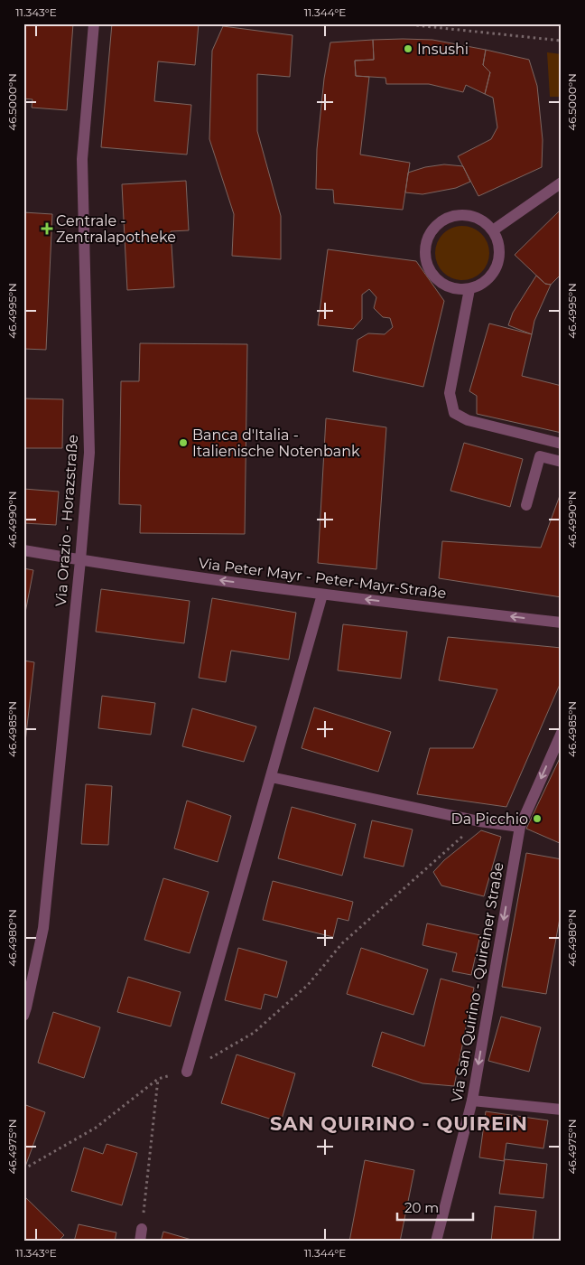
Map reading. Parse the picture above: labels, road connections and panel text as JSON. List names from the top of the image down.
{
  "streets": {
    "street": ["Via Orazio - Horazstraße", "Via Peter Mayr - Peter-Mayr-Straße", "Via San Quirino - Quireiner Straße"]
  },
  "crossings": [
    ["Via Orazio - Horazstraße", "Via Peter Mayr - Peter-Mayr-Straße"]
  ],
  "one_way": ["Via Peter Mayr - Peter-Mayr-Straße", "Via San Quirino - Quireiner Straße"],
  "districts": ["SAN QUIRINO - QUIREIN"],
  "places": {
    "other": ["Insushi", "Banca d'Italia - Italienische Notenbank", "Da Picchio"],
    "health": ["Centrale - Zentralapotheke"]
  },
  "scale_bar": "20 m",
  "coordinates": [
    "11.343°E",
    "11.344°E",
    "46.5000°N",
    "46.4995°N",
    "46.4990°N",
    "46.4985°N",
    "46.4980°N",
    "46.4975°N"
  ]
}
